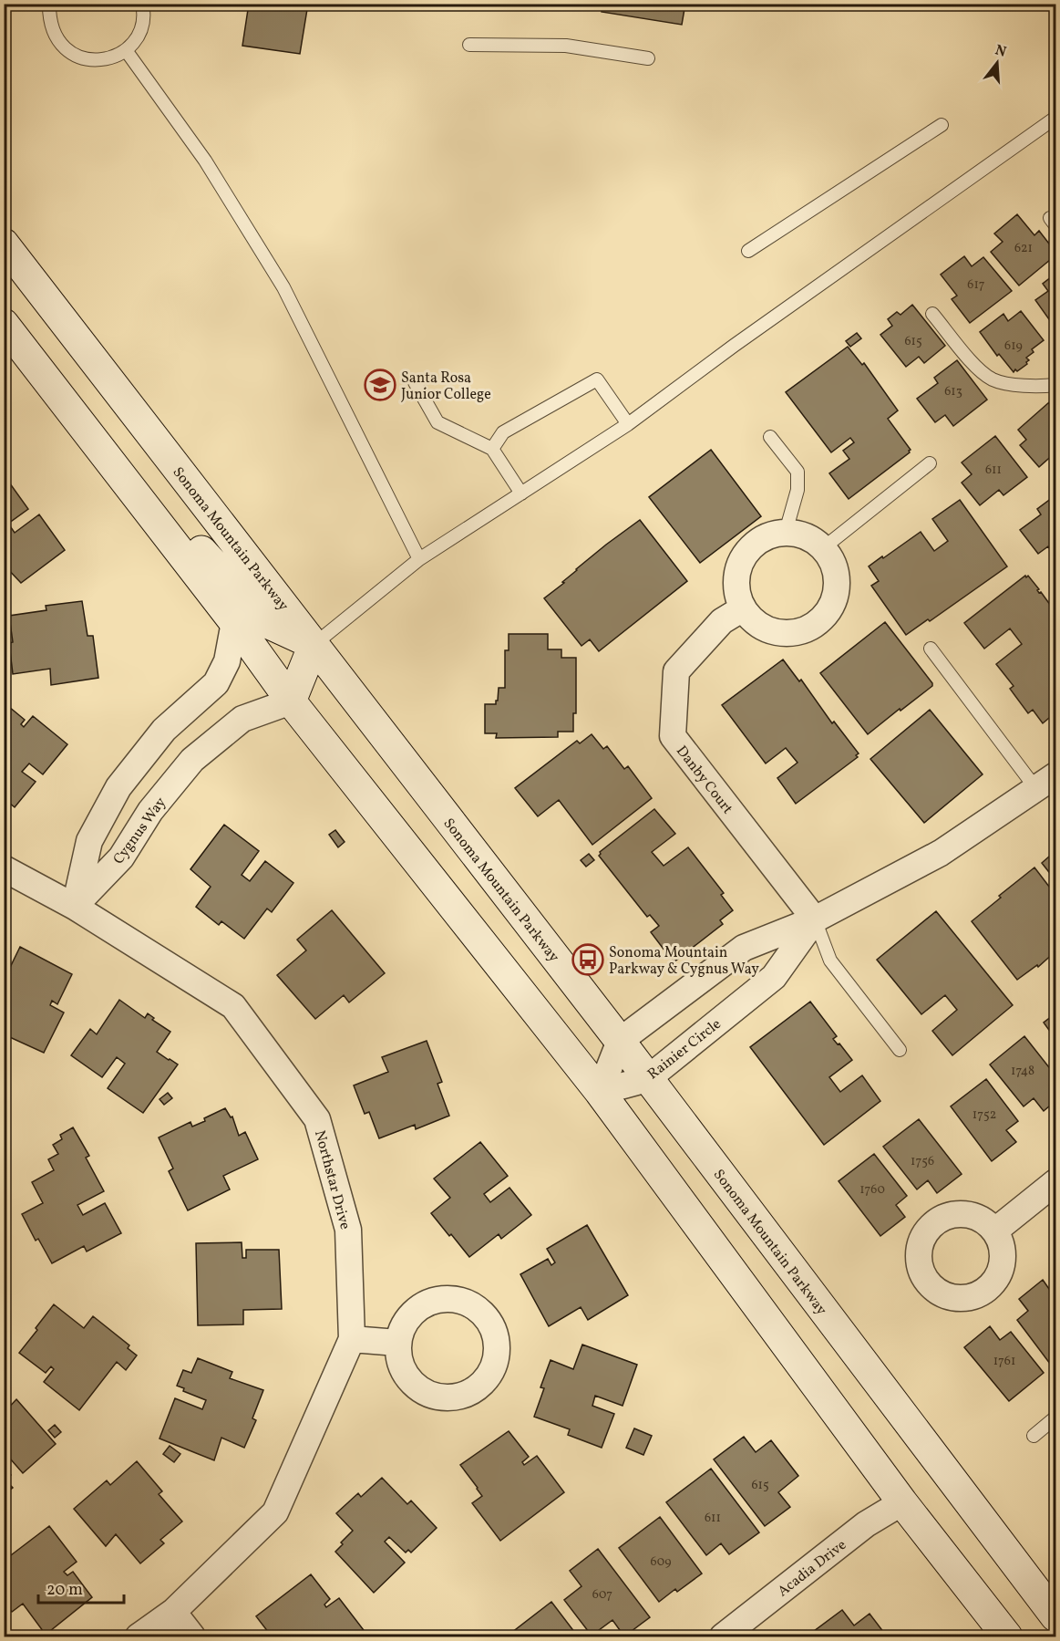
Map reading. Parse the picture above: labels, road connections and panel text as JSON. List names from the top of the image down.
{
  "streets": {
    "main road": ["Sonoma Mountain Parkway"],
    "street": [
      "Danby Court",
      "Cygnus Way",
      "Rainier Circle",
      "Northstar Drive",
      "Acadia Drive"
    ]
  },
  "crossings": [
    ["Sonoma Mountain Parkway", "Rainier Circle"],
    ["Danby Court", "Rainier Circle"],
    ["Cygnus Way", "Northstar Drive"]
  ],
  "places": {
    "school or university": ["Santa Rosa Junior College"],
    "bus stop": ["Sonoma Mountain Parkway & Cygnus Way"]
  },
  "house_numbers": [
    "621",
    "617",
    "615",
    "619",
    "613",
    "611",
    "1748",
    "1752",
    "1756",
    "1760",
    "1761",
    "615",
    "611",
    "609",
    "607"
  ],
  "scale_bar": "20 m",
  "north": "top"
}
